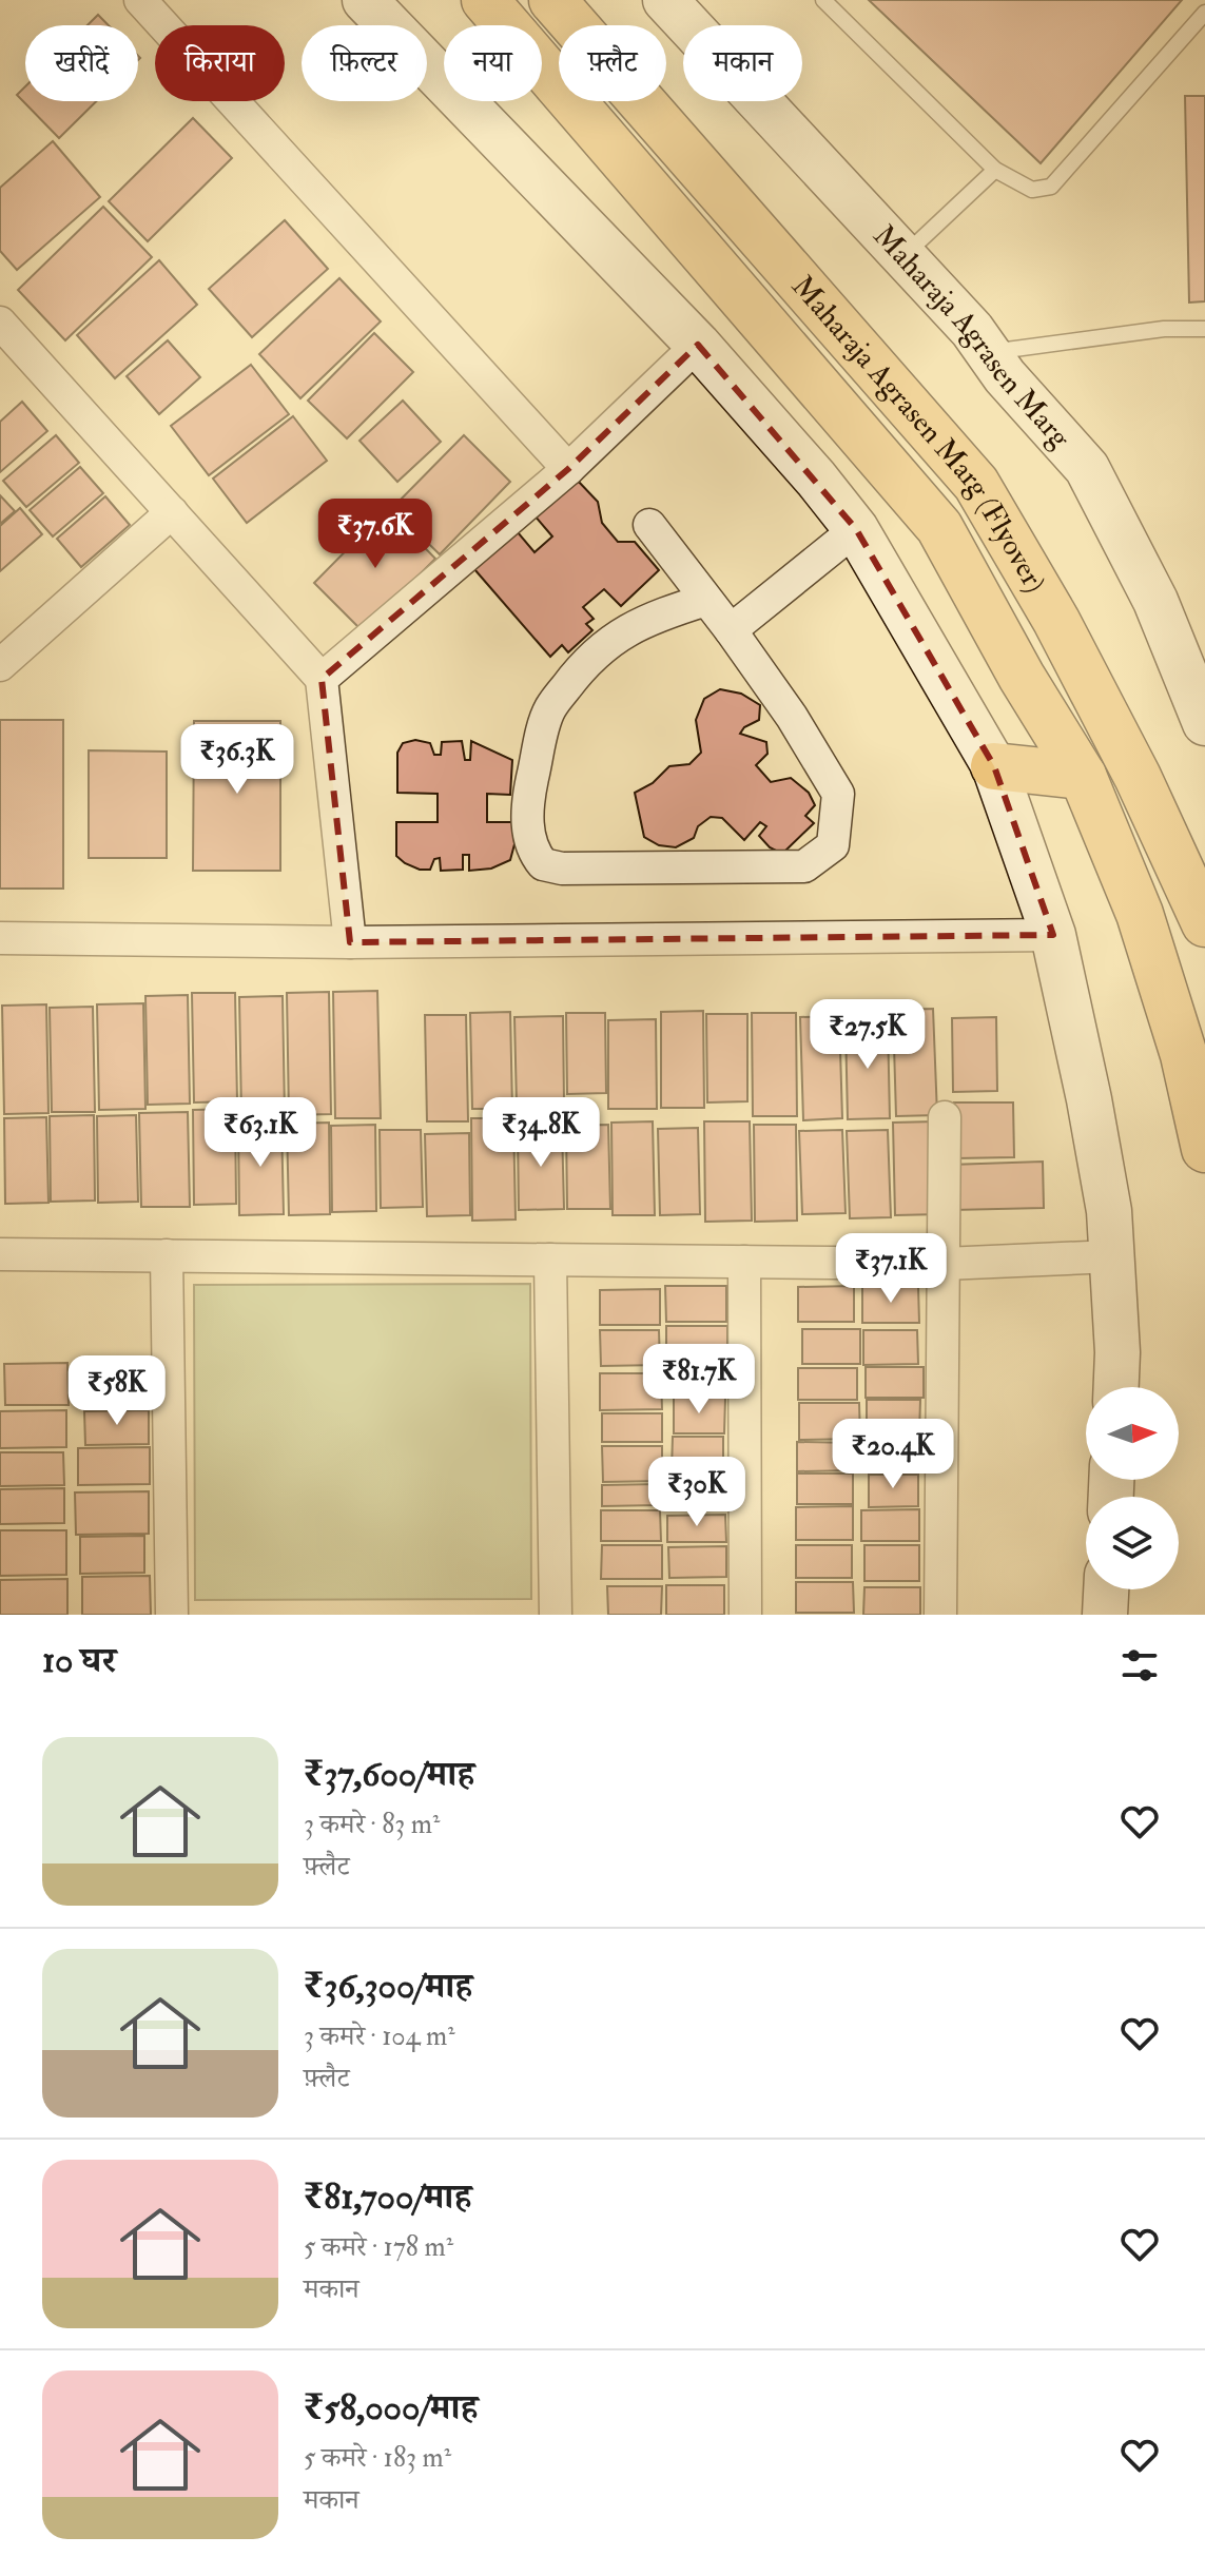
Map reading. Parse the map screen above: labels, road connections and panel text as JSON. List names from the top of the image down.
{
  "streets": {
    "main road": ["Maharaja Agrasen Marg", "Maharaja Agrasen Marg (Flyover)"]
  },
  "north": "right",
  "page": {
    "chip": [
      "खरीदें",
      "किराया",
      "फ़िल्टर",
      "नया",
      "फ़्लैट",
      "मकान"
    ],
    "price": [
      "₹37.6K",
      "₹36.3K",
      "₹27.5K",
      "₹63.1K",
      "₹34.8K",
      "₹37.1K",
      "₹81.7K",
      "₹58K",
      "₹20.4K",
      "₹30K"
    ],
    "heading": "10 घर",
    "list": [
      {
        "name": "₹37,600/माह",
        "note": "3 कमरे · 83 m² · फ़्लैट"
      },
      {
        "name": "₹36,300/माह",
        "note": "3 कमरे · 104 m² · फ़्लैट"
      },
      {
        "name": "₹81,700/माह",
        "note": "5 कमरे · 178 m² · मकान"
      },
      {
        "name": "₹58,000/माह",
        "note": "5 कमरे · 183 m² · मकान"
      }
    ]
  }
}
